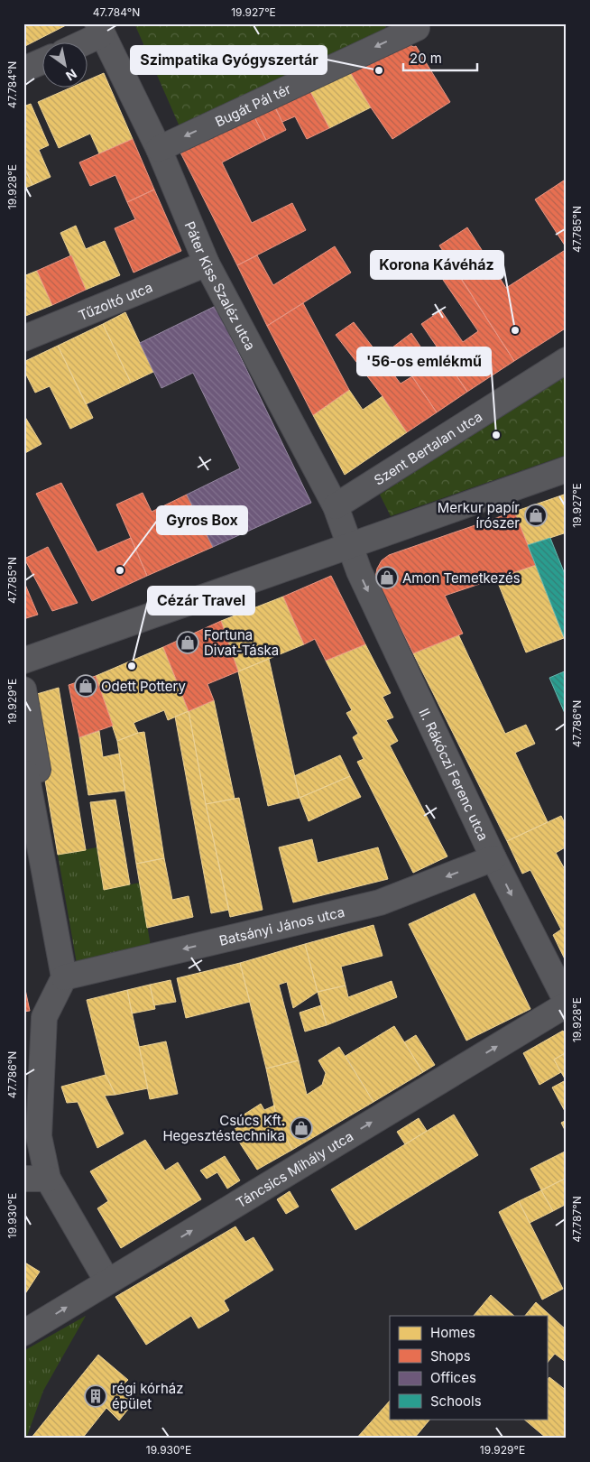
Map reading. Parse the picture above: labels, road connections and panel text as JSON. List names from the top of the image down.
{
  "streets": {
    "street": [
      "Bugát Pál tér",
      "Páter Kiss Szaléz utca",
      "Tűzoltó utca",
      "Szent Bertalan utca",
      "II. Rákóczi Ferenc utca",
      "Batsányi János utca",
      "Táncsics Mihály utca"
    ]
  },
  "crossings": [
    ["Bugát Pál tér", "Páter Kiss Szaléz utca"],
    ["Páter Kiss Szaléz utca", "Tűzoltó utca"],
    ["Páter Kiss Szaléz utca", "Szent Bertalan utca"],
    ["Páter Kiss Szaléz utca", "II. Rákóczi Ferenc utca"],
    ["II. Rákóczi Ferenc utca", "Batsányi János utca"],
    ["II. Rákóczi Ferenc utca", "Táncsics Mihály utca"]
  ],
  "one_way": [
    "Bugát Pál tér",
    "II. Rákóczi Ferenc utca",
    "Batsányi János utca",
    "Táncsics Mihály utca"
  ],
  "places": {
    "other": [
      "Szimpatika Gyógyszertár",
      "Korona Kávéház",
      "'56-os emlékmű",
      "Gyros Box",
      "Cézár Travel"
    ],
    "shop": [
      "Merkur papír írószer",
      "Amon Temetkezés",
      "Fortuna Divat-Táska",
      "Odett Pottery",
      "Csúcs Kft. Hegesztéstechnika"
    ],
    "building": ["régi kórház épület"]
  },
  "legend": [
    "Homes",
    "Shops",
    "Offices",
    "Schools"
  ],
  "scale_bar": "20 m",
  "north": "bottom right",
  "coordinates": [
    "47.784°N",
    "19.927°E",
    "19.928°E",
    "47.785°N",
    "19.929°E",
    "47.786°N",
    "19.930°E",
    "47.787°N"
  ]
}
